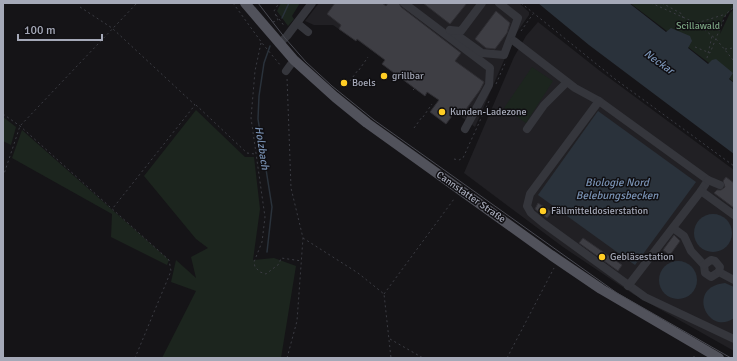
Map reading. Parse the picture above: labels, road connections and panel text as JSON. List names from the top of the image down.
{
  "streets": {
    "main road": ["Cannstatter Straße"]
  },
  "water": ["Neckar", "Holzbach", "Biologie Nord Belebungsbecken"],
  "parks": ["Scillawald"],
  "places": [
    "grillbar",
    "Boels",
    "Kunden-Ladezone",
    "Fällmitteldosierstation",
    "Gebläsestation"
  ],
  "scale_bar": "100 m"
}
